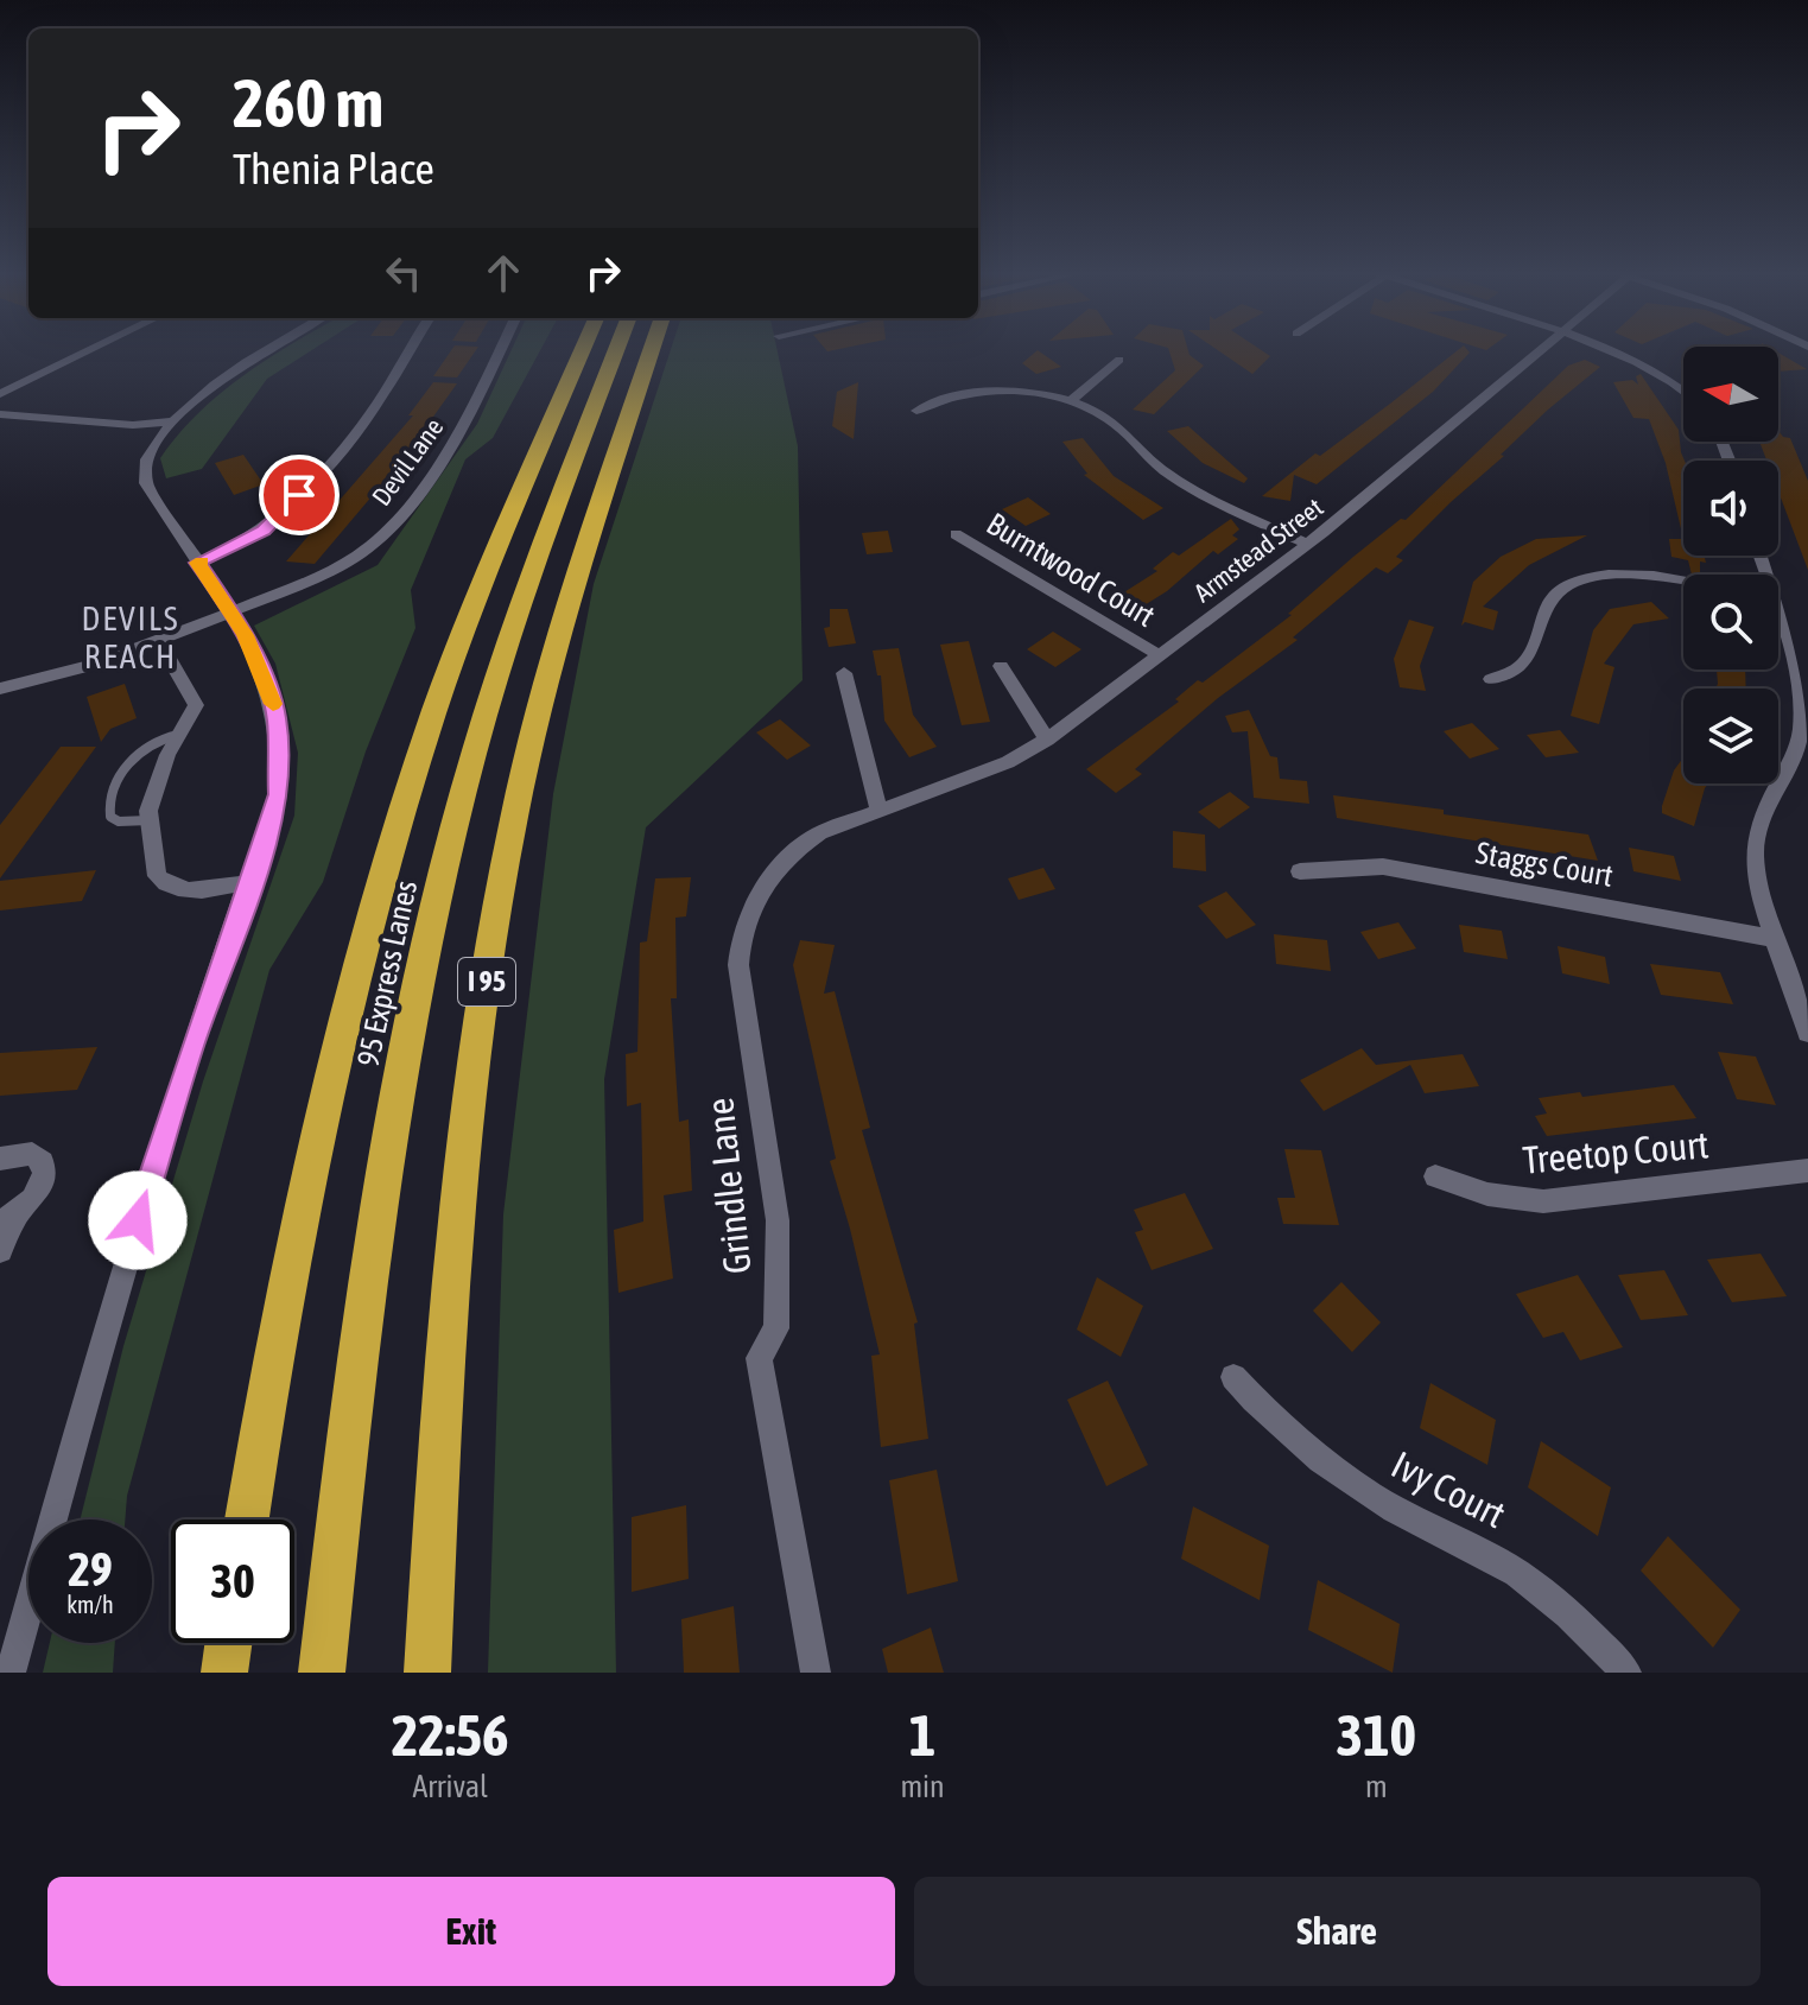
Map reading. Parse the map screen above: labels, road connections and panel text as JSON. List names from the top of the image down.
{
  "streets": {
    "highway": ["95 Express Lanes", "I 95"],
    "street": [
      "Devil Lane",
      "Armstead Street",
      "Burntwood Court",
      "Staggs Court",
      "Treetop Court",
      "Grindle Lane",
      "Ivy Court"
    ]
  },
  "crossings": [
    ["Armstead Street", "Burntwood Court"],
    ["Armstead Street", "Grindle Lane"]
  ],
  "districts": ["DEVILS REACH"],
  "north": "left",
  "page": {
    "turn": ["260 m", "Thenia Place"],
    "speed": "29 km/h",
    "limit": "30",
    "eta": [
      "22:56",
      "Arrival",
      "1",
      "min",
      "310",
      "m"
    ],
    "buttons": ["Exit", "Share"]
  }
}
